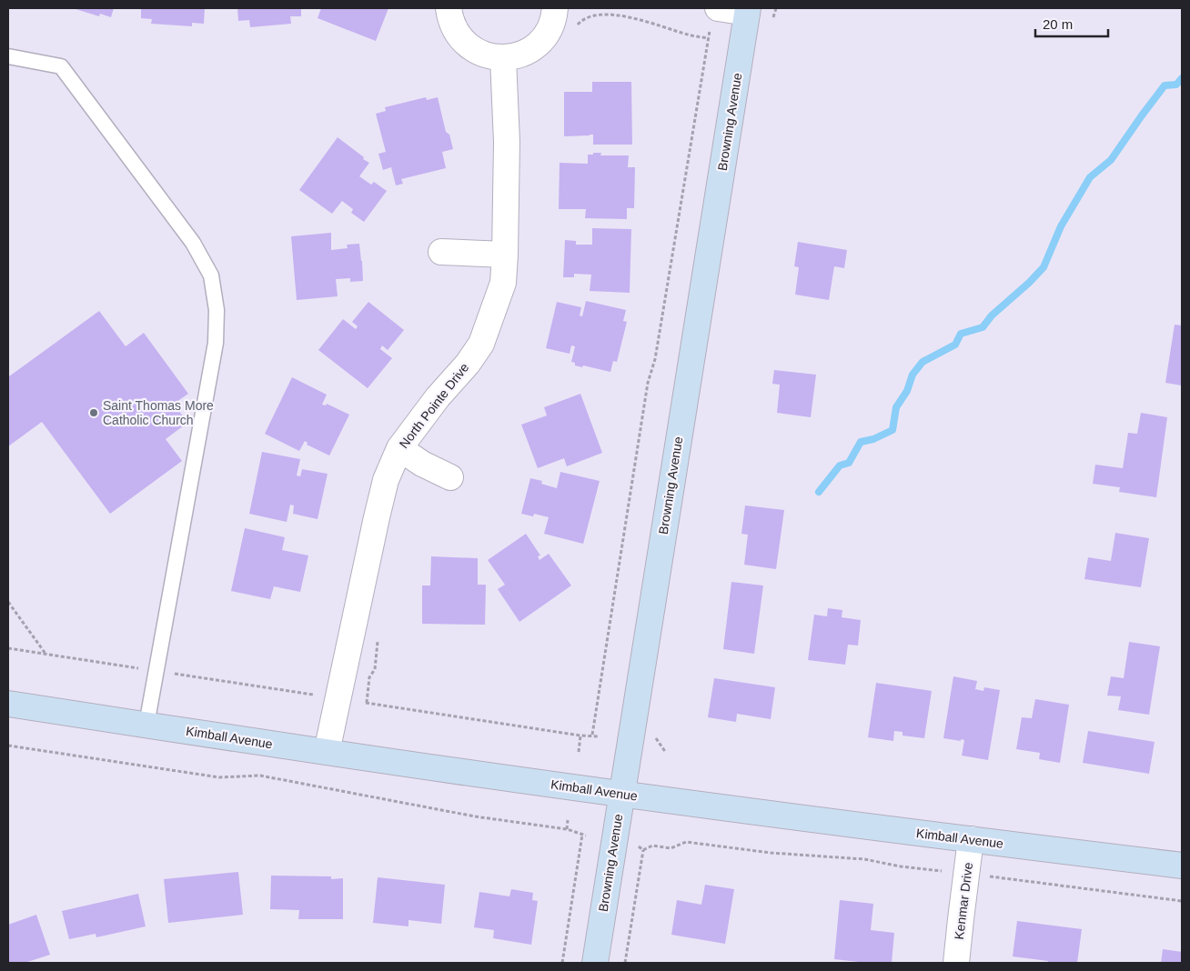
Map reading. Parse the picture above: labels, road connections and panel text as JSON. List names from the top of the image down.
{
  "streets": {
    "main road": ["Browning Avenue", "Kimball Avenue"],
    "street": ["North Pointe Drive", "Kenmar Drive"]
  },
  "crossings": [
    ["Browning Avenue", "Kimball Avenue"],
    ["North Pointe Drive", "Kimball Avenue"],
    ["Kimball Avenue", "Kenmar Drive"]
  ],
  "places": ["Saint Thomas More Catholic Church"],
  "scale_bar": "20 m"
}
